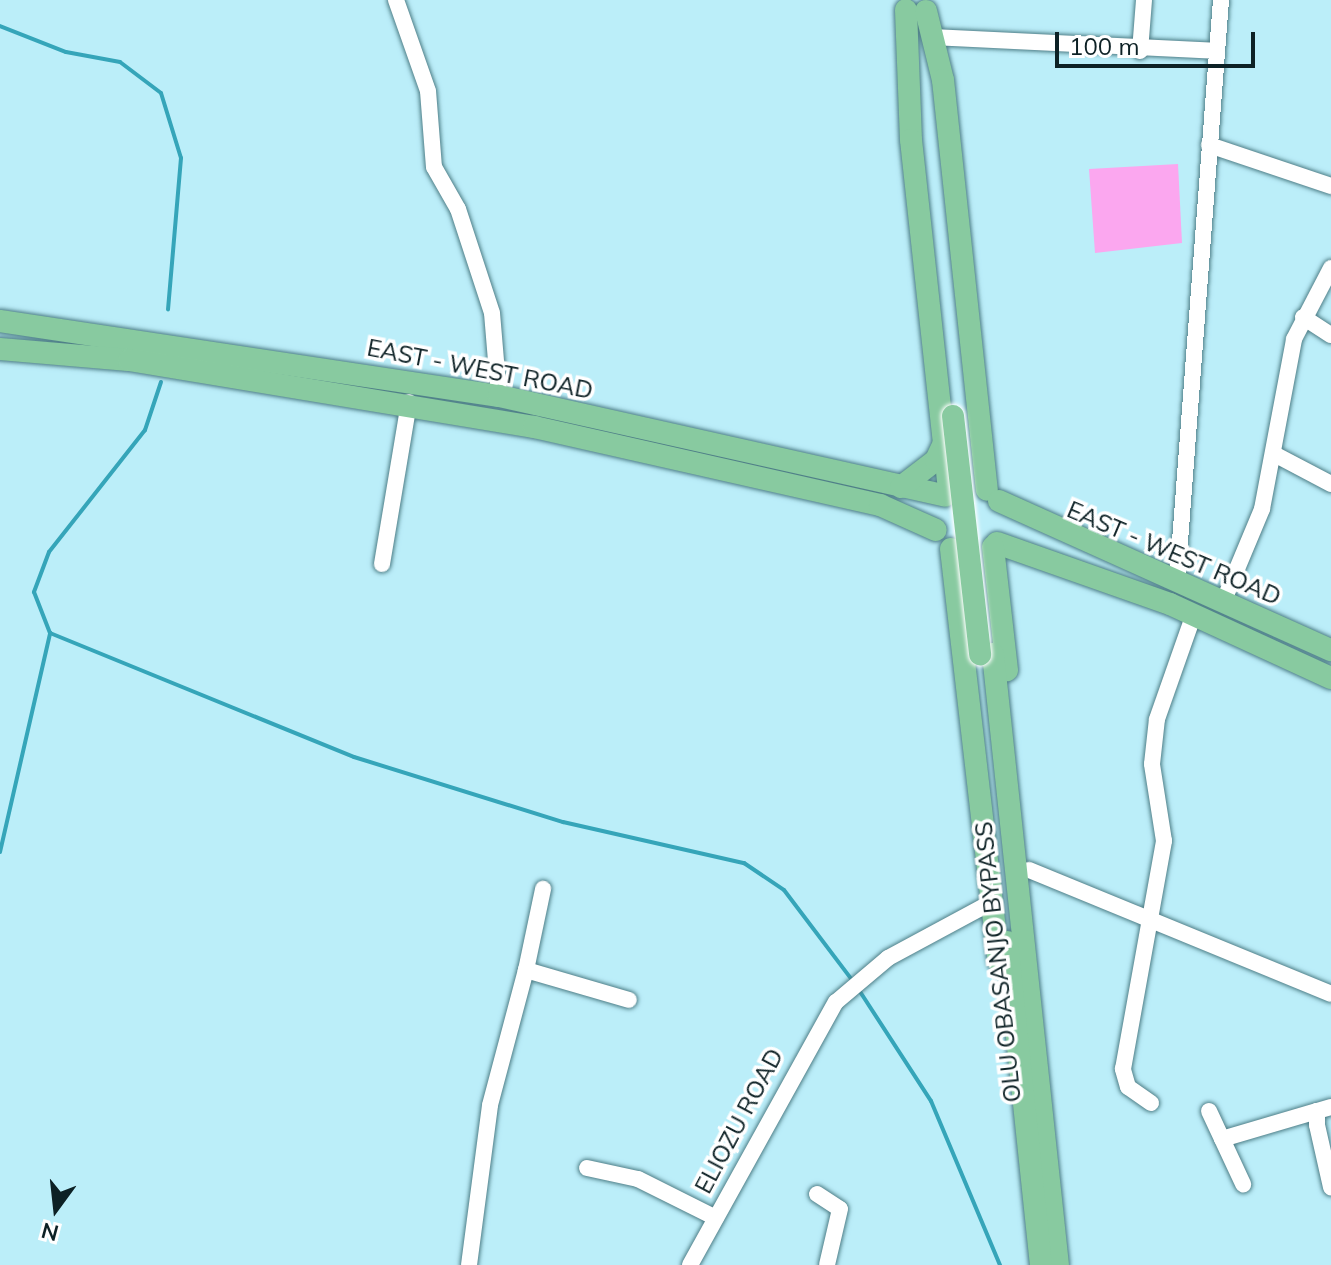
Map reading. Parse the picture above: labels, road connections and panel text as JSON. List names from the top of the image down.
{
  "streets": {
    "main road": ["EAST - WEST ROAD", "OLU OBASANJO BYPASS"],
    "street": ["ELIOZU ROAD"]
  },
  "scale_bar": "100 m",
  "north": "bottom"
}
